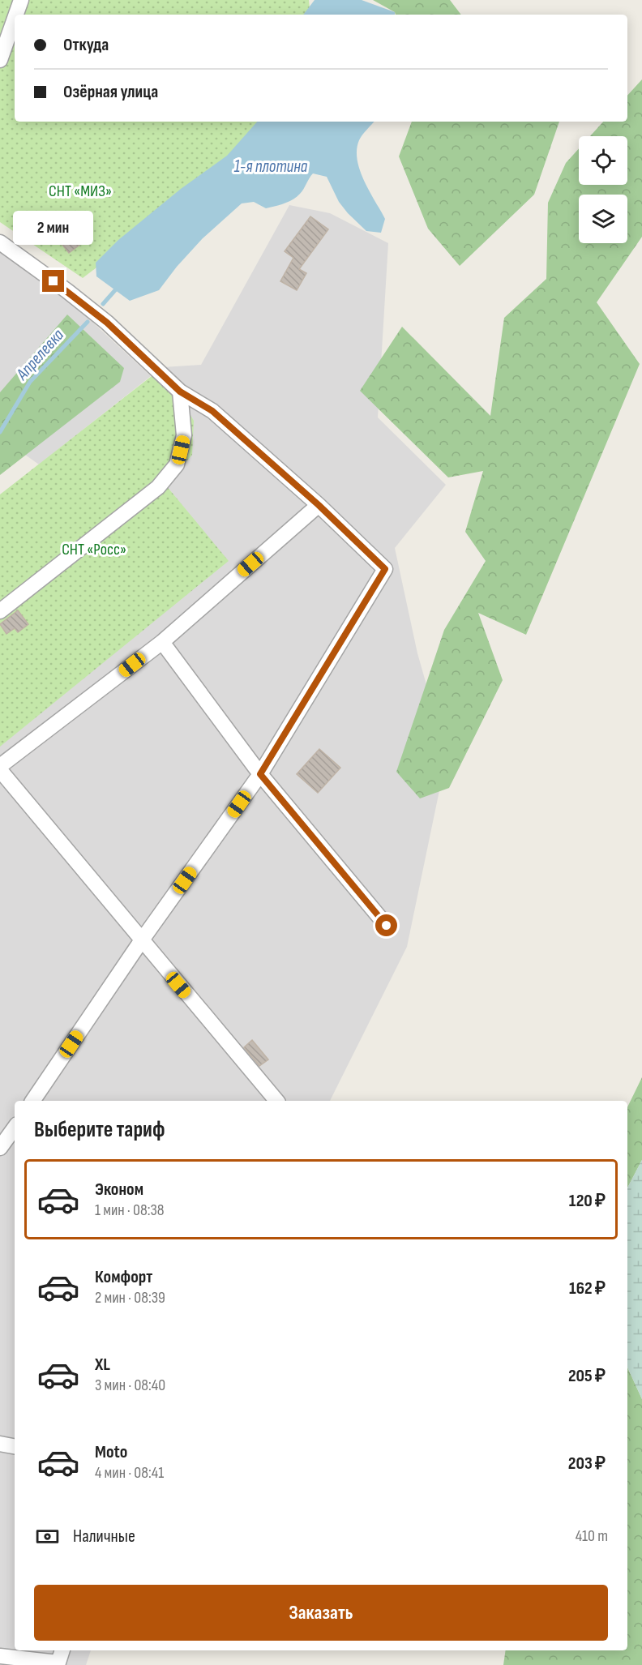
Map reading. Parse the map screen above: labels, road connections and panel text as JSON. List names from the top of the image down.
{
  "water": ["1-я плотина", "Апрелевка"],
  "parks": ["СНТ «МИЗ»", "СНТ «Росс»"],
  "page": {
    "banner": ["Откуда", "Озёрная улица"],
    "bubble": "2 мин",
    "heading": "Выберите тариф",
    "list": [
      {
        "name": "Эконом",
        "note": "1 мин · 08:38",
        "value": "120 ₽"
      },
      {
        "name": "Комфорт",
        "note": "2 мин · 08:39",
        "value": "162 ₽"
      },
      {
        "name": "XL",
        "note": "3 мин · 08:40",
        "value": "205 ₽"
      },
      {
        "name": "Moto",
        "note": "4 мин · 08:41",
        "value": "203 ₽"
      }
    ],
    "pay": ["Наличные", "410 m"],
    "buttons": "Заказать"
  }
}
